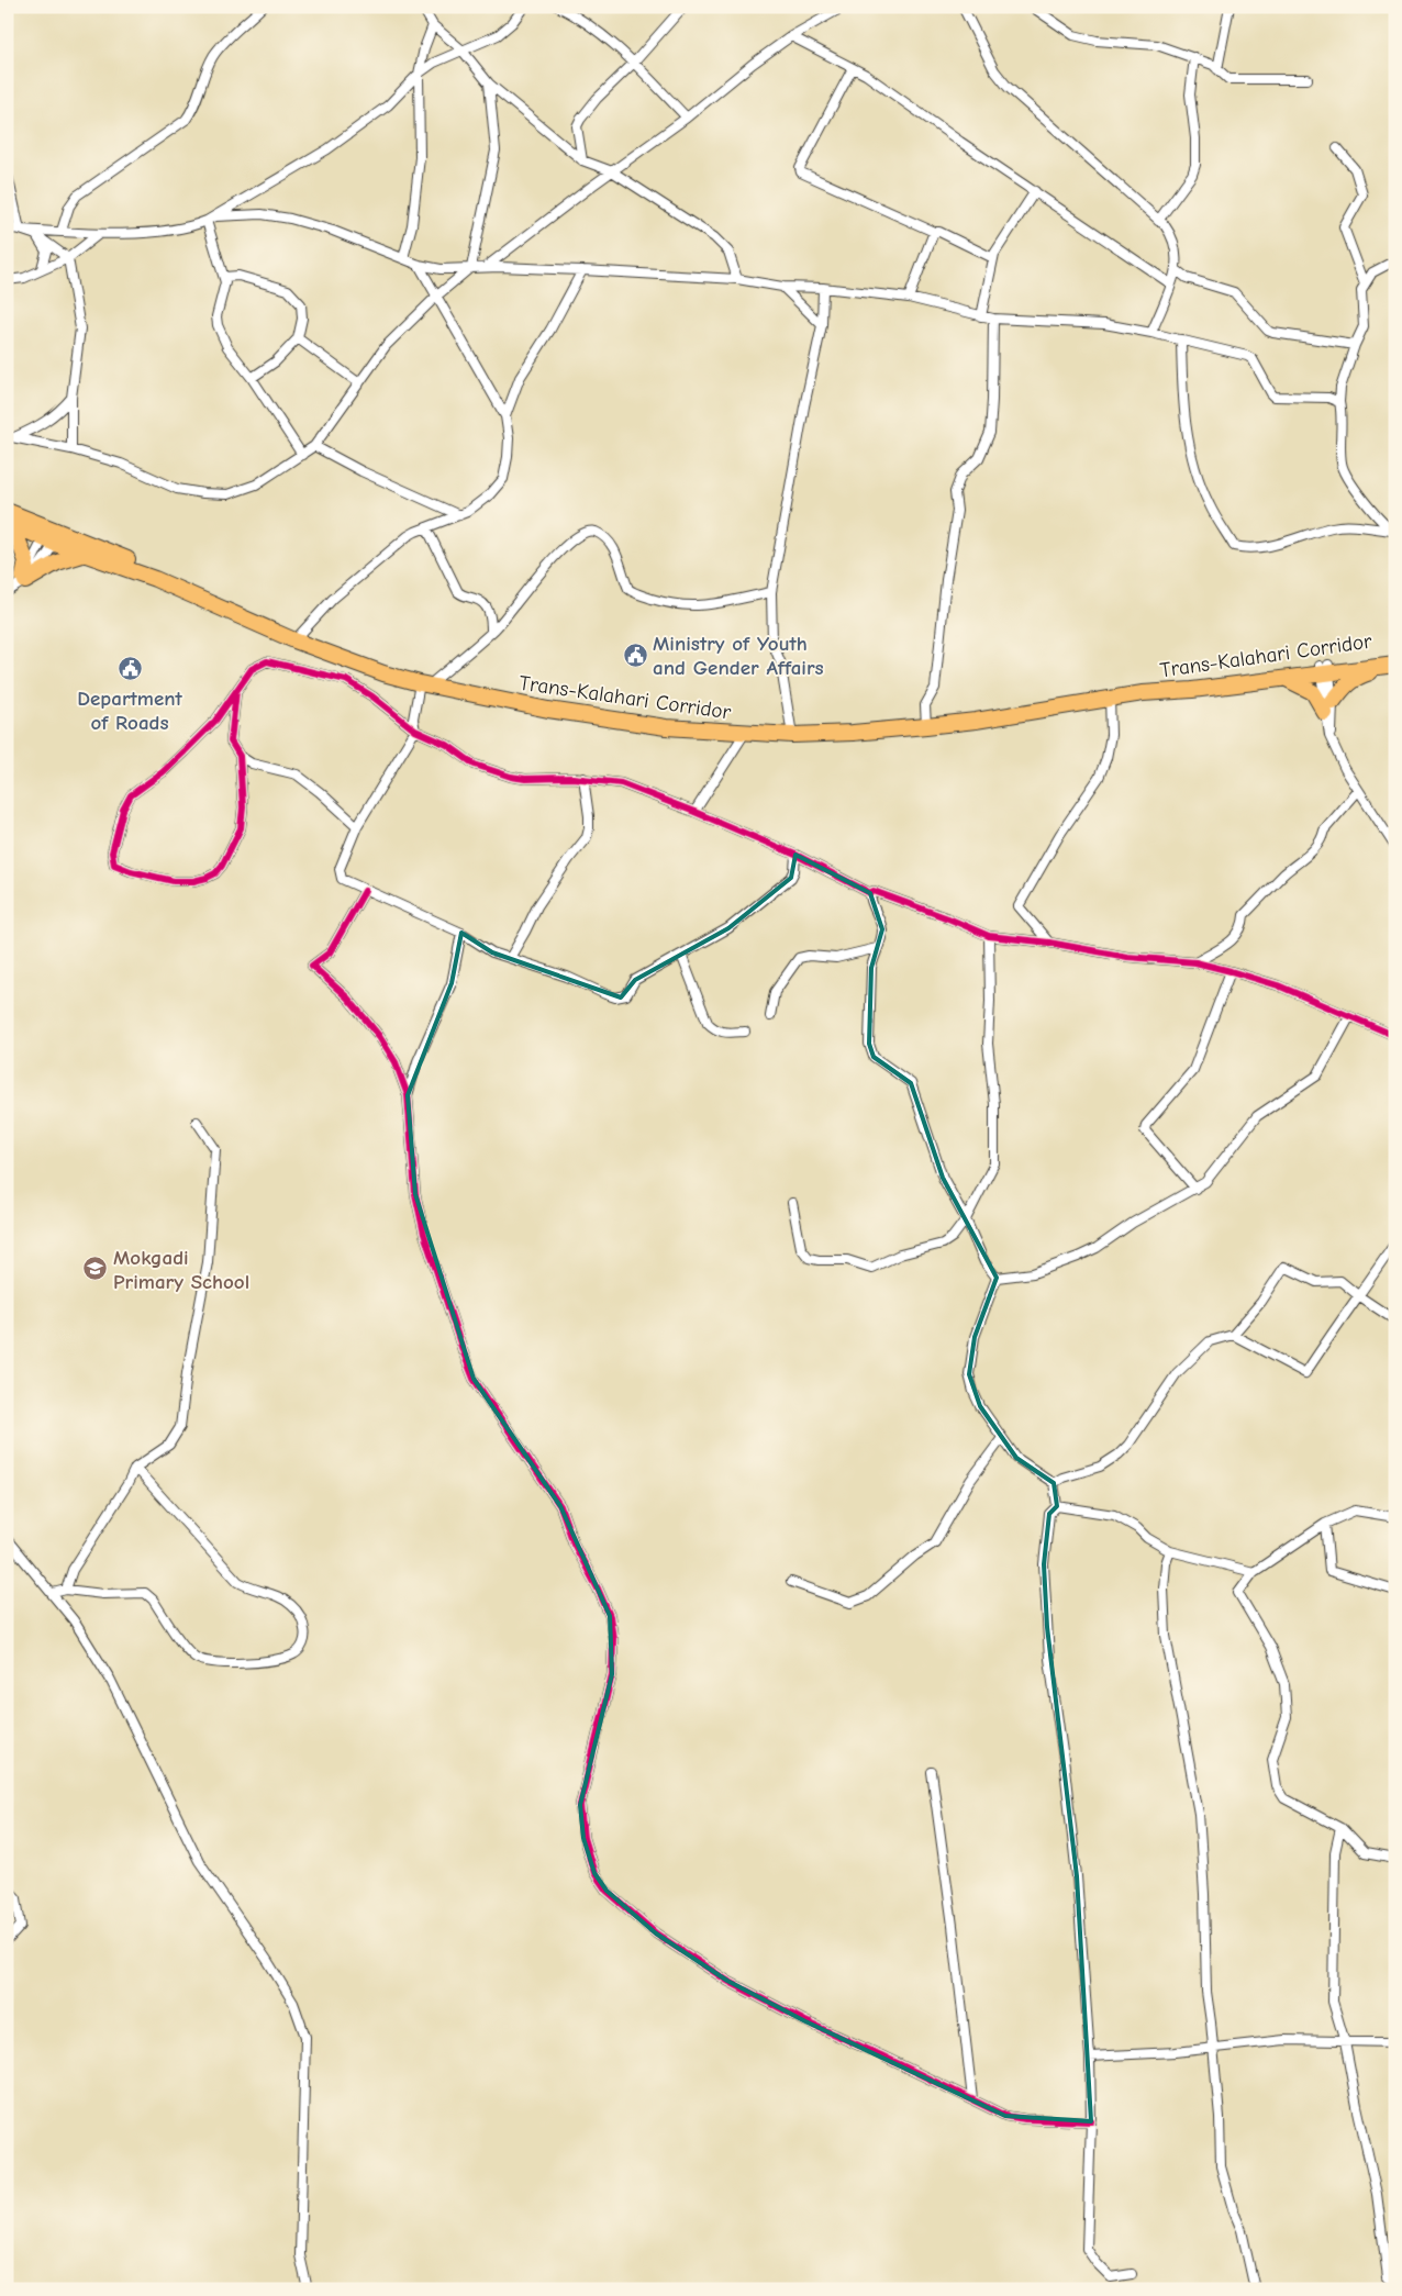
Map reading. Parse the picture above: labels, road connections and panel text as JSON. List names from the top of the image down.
{
  "streets": {
    "highway": ["Trans-Kalahari Corridor"]
  },
  "places": {
    "public building": ["Ministry of Youth and Gender Affairs", "Department of Roads"],
    "school or university": ["Mokgadi Primary School"]
  }
}
